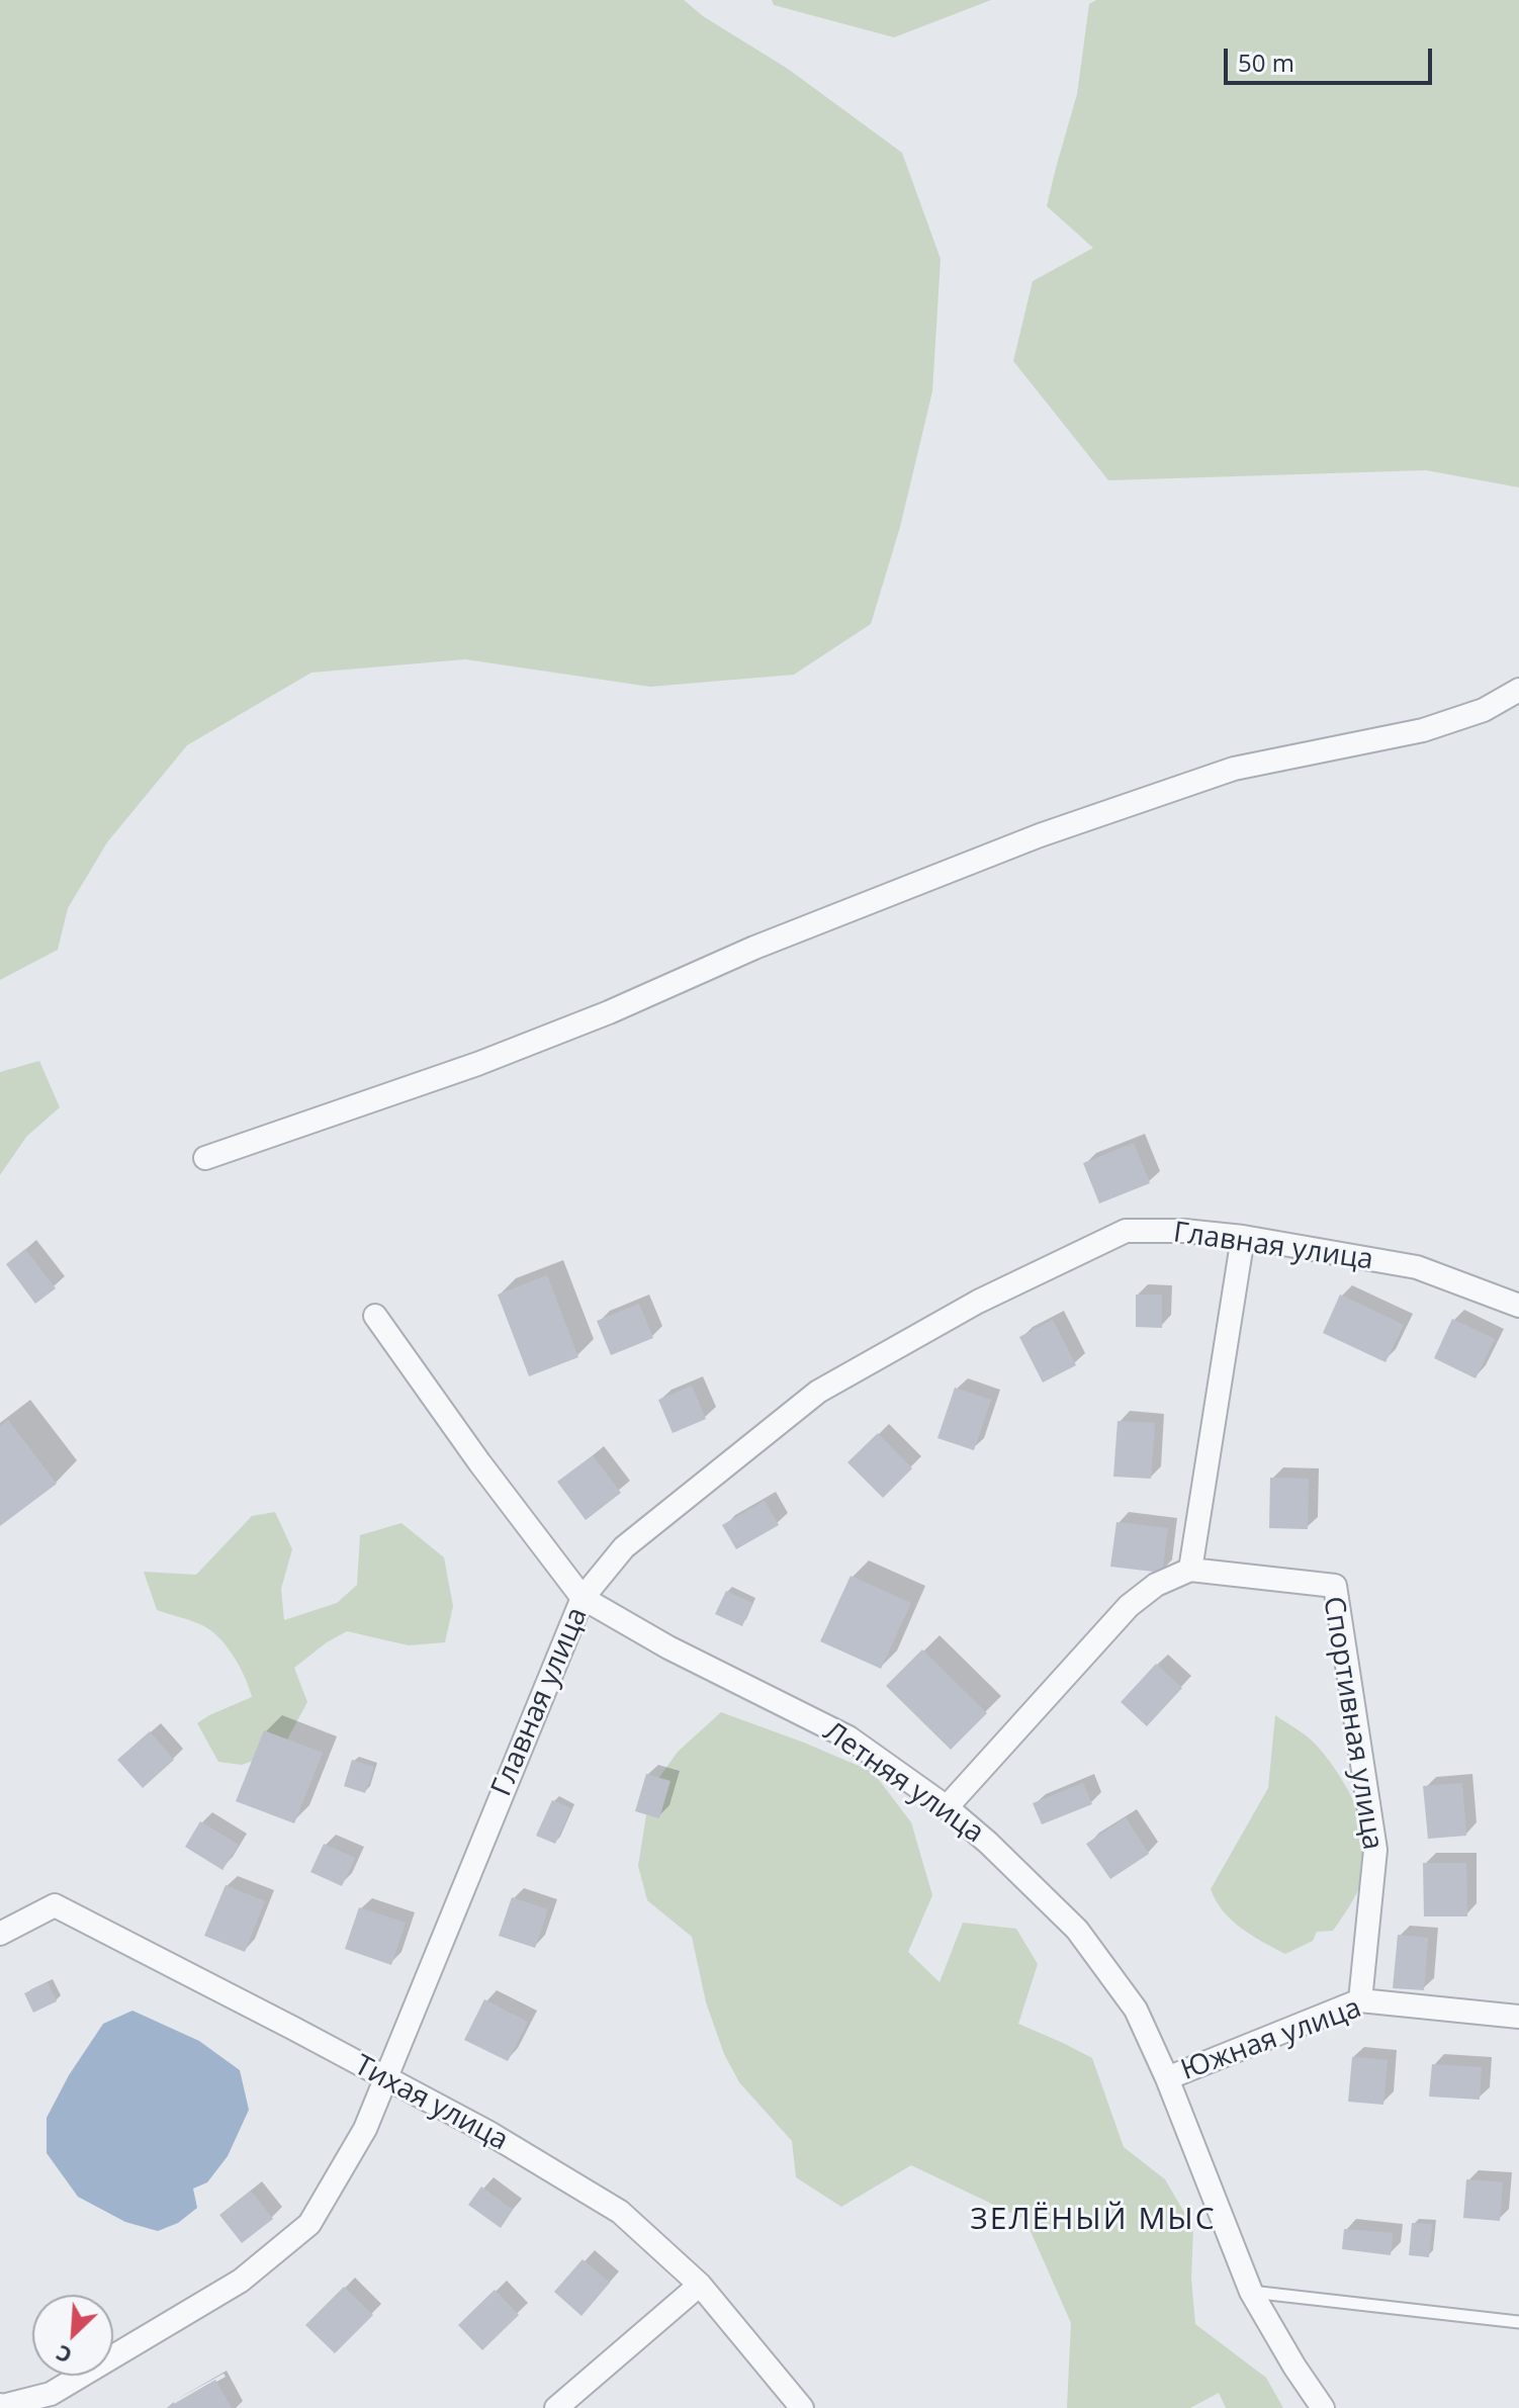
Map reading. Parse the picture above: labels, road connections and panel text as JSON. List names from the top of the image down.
{
  "streets": {
    "street": [
      "Главная улица",
      "Спортивная улица",
      "Летняя улица",
      "Южная улица",
      "Тихая улица"
    ]
  },
  "crossings": [
    ["Главная улица", "Летняя улица"],
    ["Главная улица", "Тихая улица"],
    ["Спортивная улица", "Южная улица"],
    ["Летняя улица", "Южная улица"]
  ],
  "districts": ["ЗЕЛЁНЫЙ МЫС"],
  "scale_bar": "50 m",
  "north": "bottom left"
}
